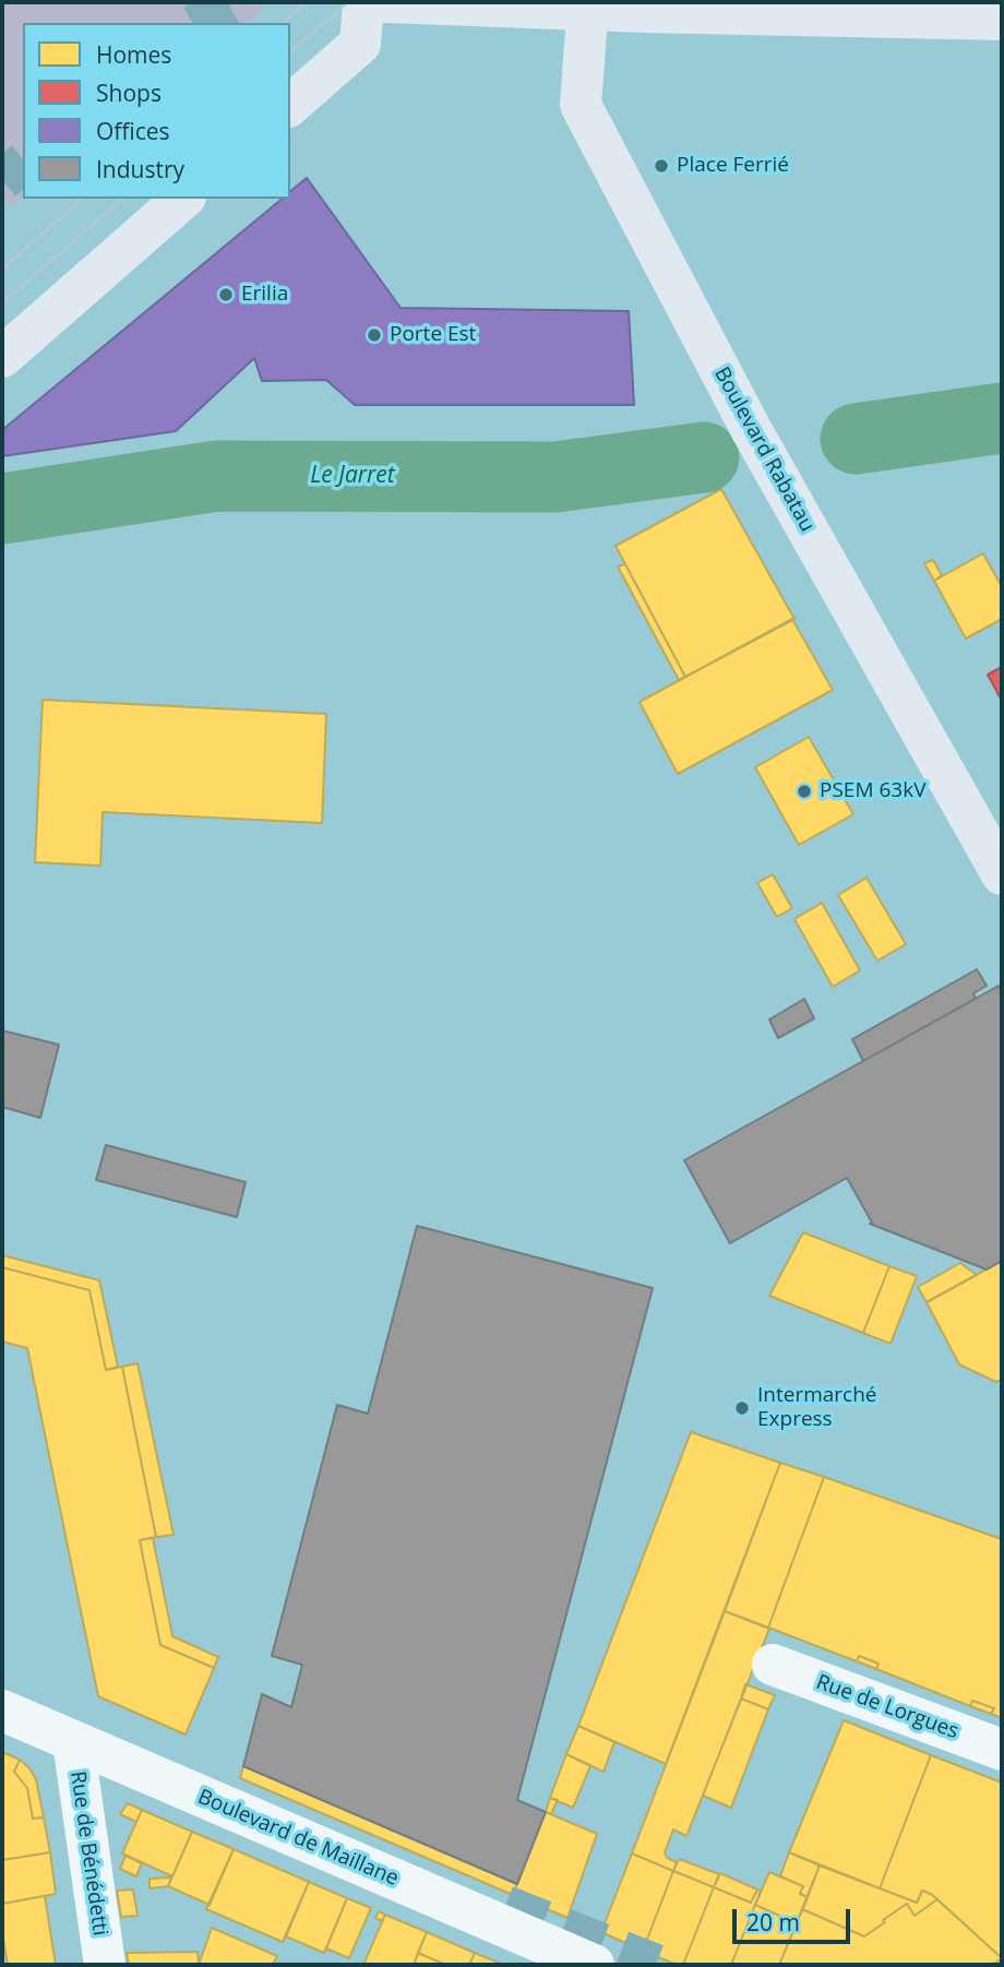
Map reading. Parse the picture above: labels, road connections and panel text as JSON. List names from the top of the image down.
{
  "streets": {
    "main road": ["Boulevard Rabatau"],
    "street": ["Rue de Lorgues", "Boulevard de Maillane", "Rue de Bénédetti"]
  },
  "crossings": [
    ["Boulevard de Maillane", "Rue de Bénédetti"]
  ],
  "water": ["Le Jarret"],
  "places": [
    "Place Ferrié",
    "Erilia",
    "Porte Est",
    "PSEM 63kV",
    "Intermarché Express"
  ],
  "legend": [
    "Homes",
    "Shops",
    "Offices",
    "Industry"
  ],
  "scale_bar": "20 m"
}
